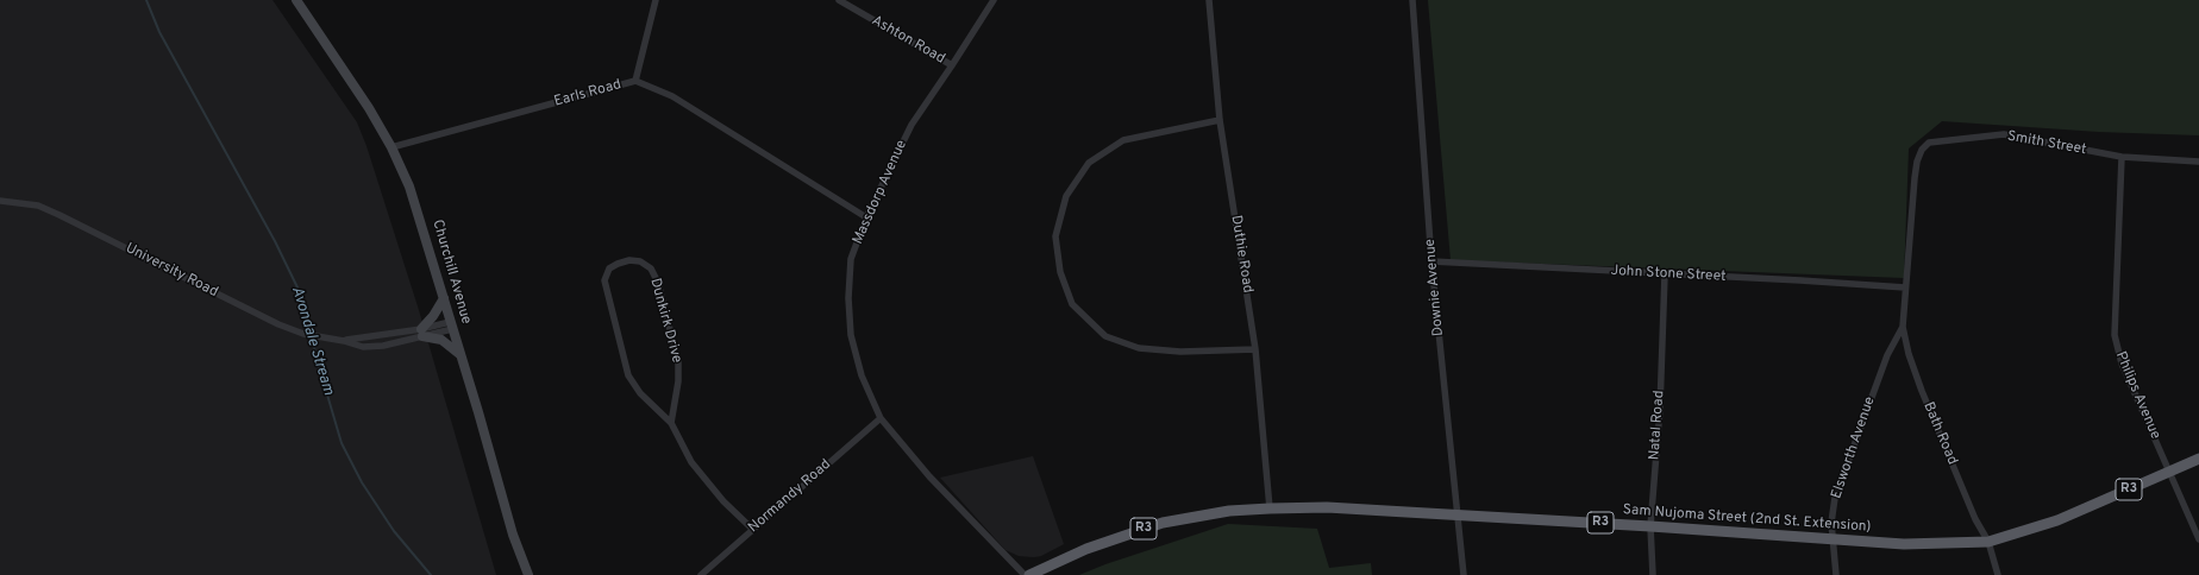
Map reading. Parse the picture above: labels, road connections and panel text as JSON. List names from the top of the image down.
{
  "streets": {
    "highway": ["R3", "Sam Nujoma Street (2nd St. Extension)"],
    "main road": ["Churchill Avenue"],
    "street": [
      "Ashton Road",
      "Earls Road",
      "Smith Street",
      "Massdorp Avenue",
      "Duthie Road",
      "University Road",
      "John Stone Street",
      "Downie Avenue",
      "Dunkirk Drive",
      "Philips Avenue",
      "Natal Road",
      "Bath Road",
      "Elsworth Avenue",
      "Normandy Road"
    ]
  },
  "crossings": [
    ["Ashton Road", "Massdorp Avenue"],
    ["Earls Road", "Massdorp Avenue"],
    ["Earls Road", "Churchill Avenue"],
    ["Smith Street", "John Stone Street"],
    ["Smith Street", "Philips Avenue"],
    ["Smith Street", "Bath Road"],
    ["Massdorp Avenue", "Normandy Road"],
    ["Duthie Road", "Sam Nujoma Street (2nd St. Extension)"],
    ["University Road", "Churchill Avenue"],
    ["John Stone Street", "Downie Avenue"],
    ["John Stone Street", "Natal Road"],
    ["John Stone Street", "Bath Road"],
    ["Downie Avenue", "Sam Nujoma Street (2nd St. Extension)"],
    ["Dunkirk Drive", "Normandy Road"],
    ["Philips Avenue", "Sam Nujoma Street (2nd St. Extension)"],
    ["Natal Road", "Sam Nujoma Street (2nd St. Extension)"],
    ["Bath Road", "Elsworth Avenue"],
    ["Bath Road", "Sam Nujoma Street (2nd St. Extension)"],
    ["Elsworth Avenue", "Sam Nujoma Street (2nd St. Extension)"]
  ],
  "water": ["Avondale Stream"]
}
